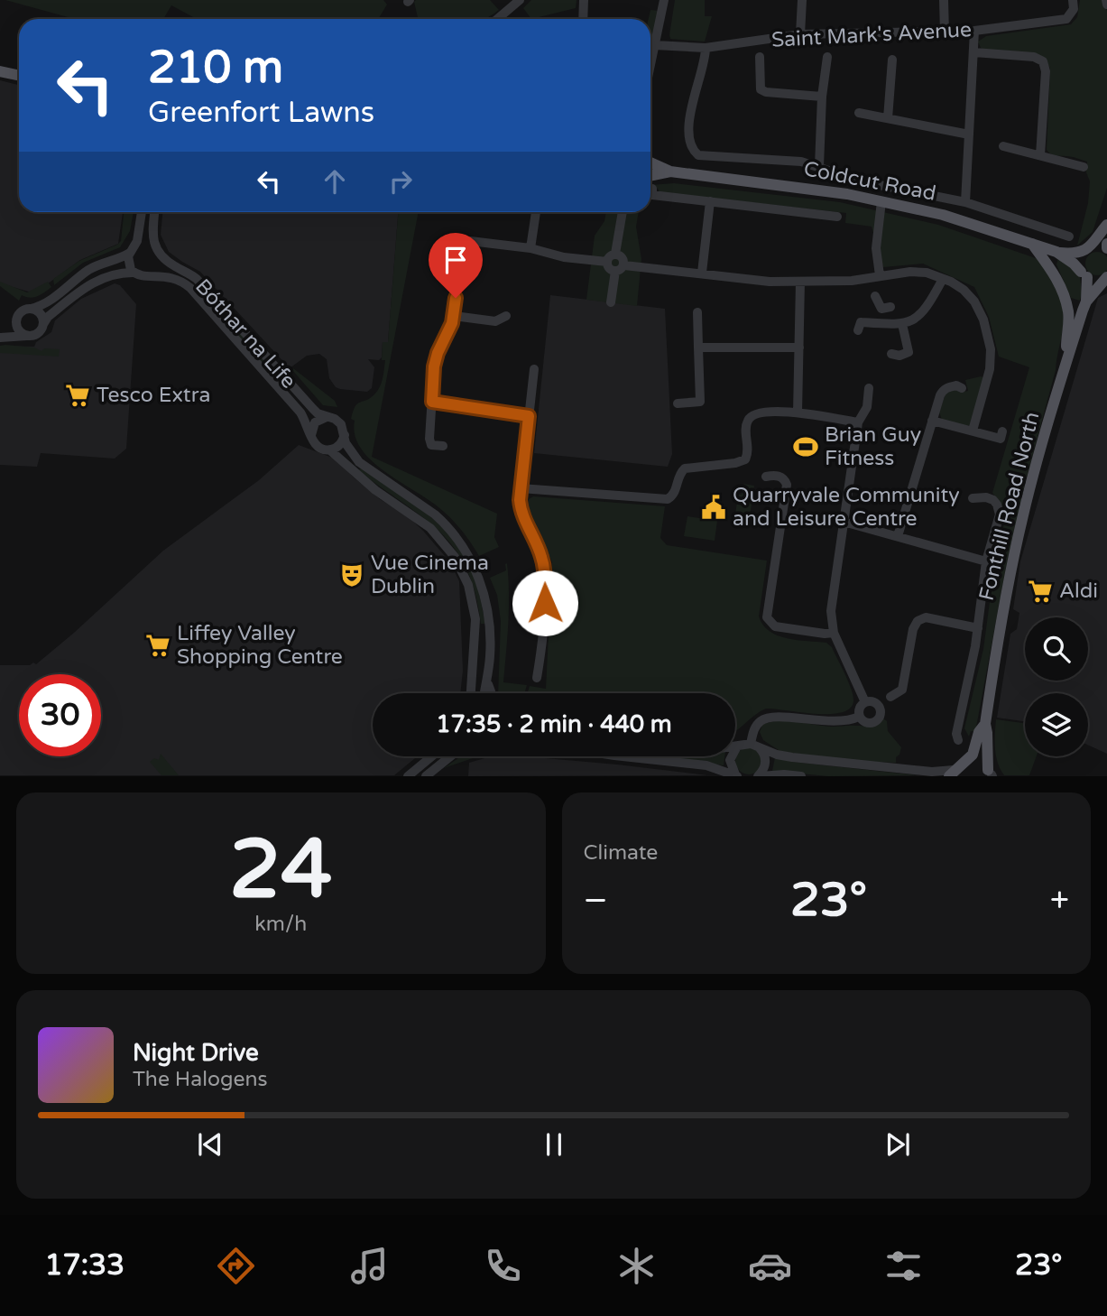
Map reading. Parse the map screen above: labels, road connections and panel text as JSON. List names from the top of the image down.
{
  "streets": {
    "main road": ["Coldcut Road", "Fonthill Road North"],
    "street": ["Saint Mark's Avenue", "Bóthar na Life"]
  },
  "places": {
    "supermarket": ["Tesco Extra", "Aldi", "Liffey Valley Shopping Centre"],
    "sports": ["Brian Guy Fitness"],
    "public building": ["Quarryvale Community and Leisure Centre"],
    "theatre": ["Vue Cinema Dublin"]
  },
  "page": {
    "turn": ["210 m", "Greenfort Lawns"],
    "limit": "30",
    "trip": "17:35 · 2 min · 440 m",
    "tile": [
      ["24", "km/h"],
      "Climate"
    ],
    "heat": ["−", "23°", "+"],
    "song": ["Night Drive", "The Halogens"],
    "tabs": ["17:33", "23°"]
  }
}
